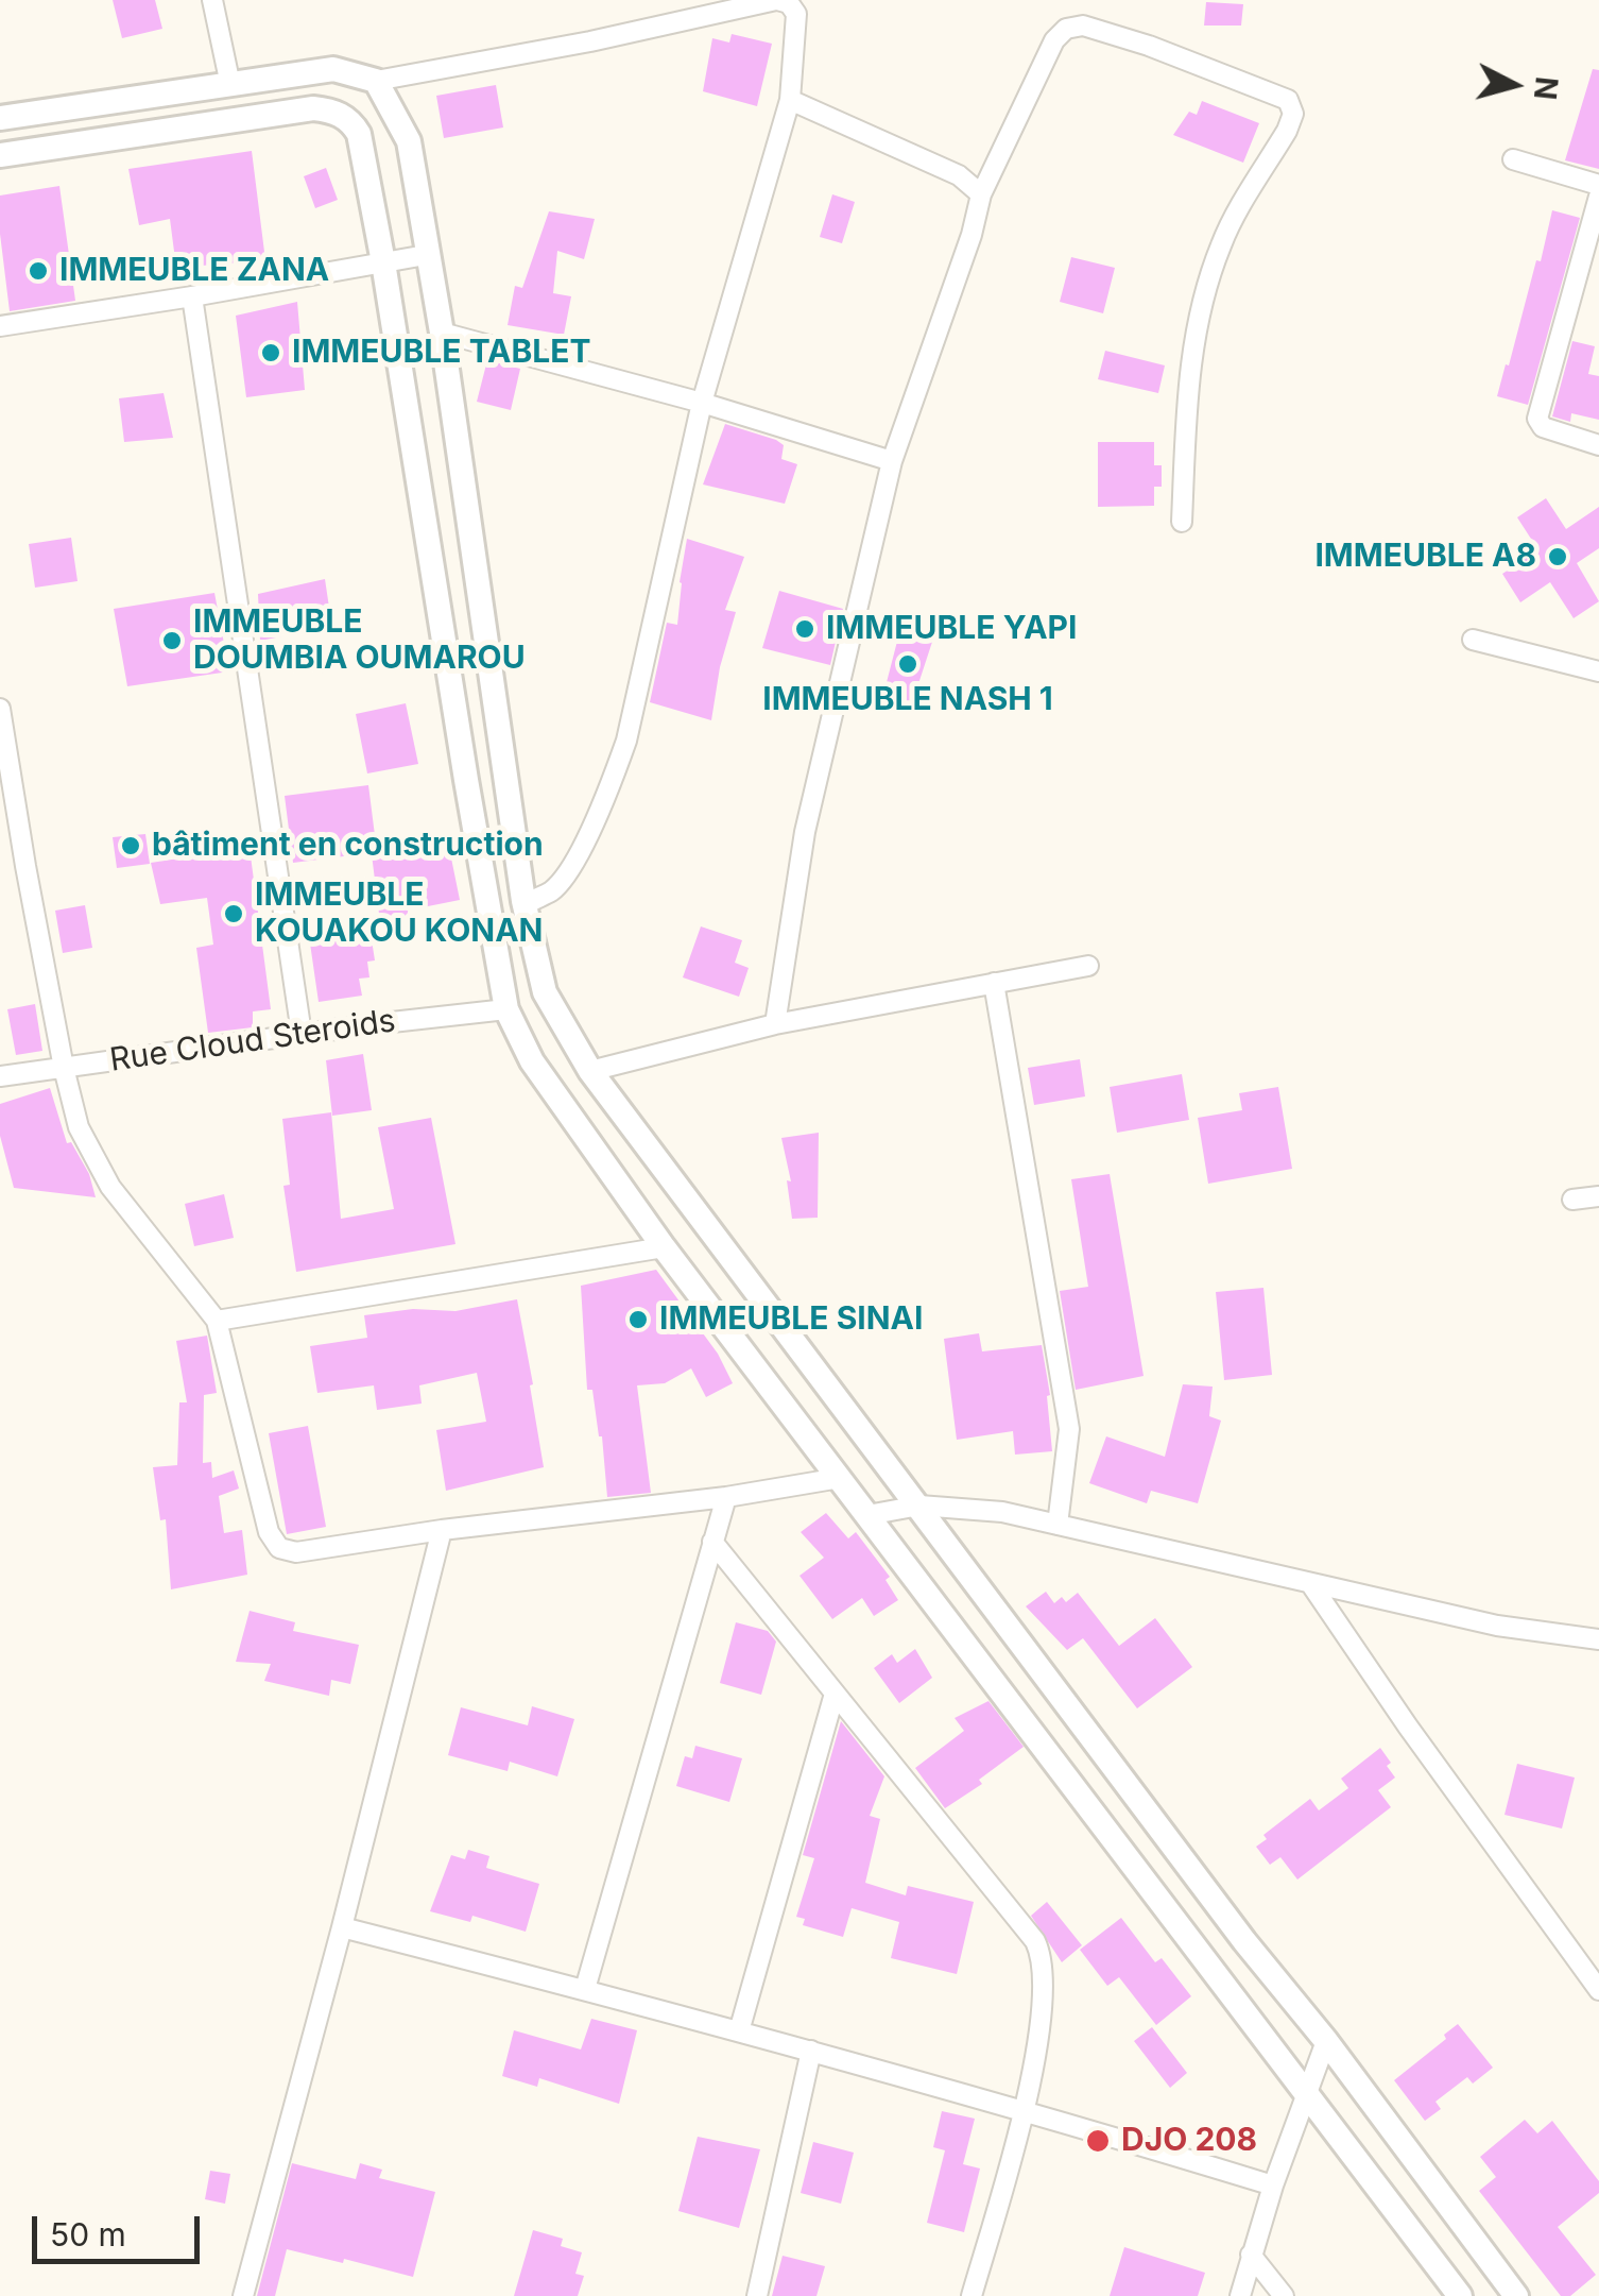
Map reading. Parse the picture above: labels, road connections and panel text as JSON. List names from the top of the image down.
{
  "streets": {
    "street": ["Rue Cloud Steroids"]
  },
  "places": [
    "IMMEUBLE ZANA",
    "IMMEUBLE TABLET",
    "IMMEUBLE A8",
    "IMMEUBLE YAPI",
    "IMMEUBLE DOUMBIA OUMAROU",
    "IMMEUBLE NASH 1",
    "bâtiment en construction",
    "IMMEUBLE KOUAKOU KONAN",
    "IMMEUBLE SINAI",
    "DJO 208"
  ],
  "scale_bar": "50 m",
  "north": "right"
}
